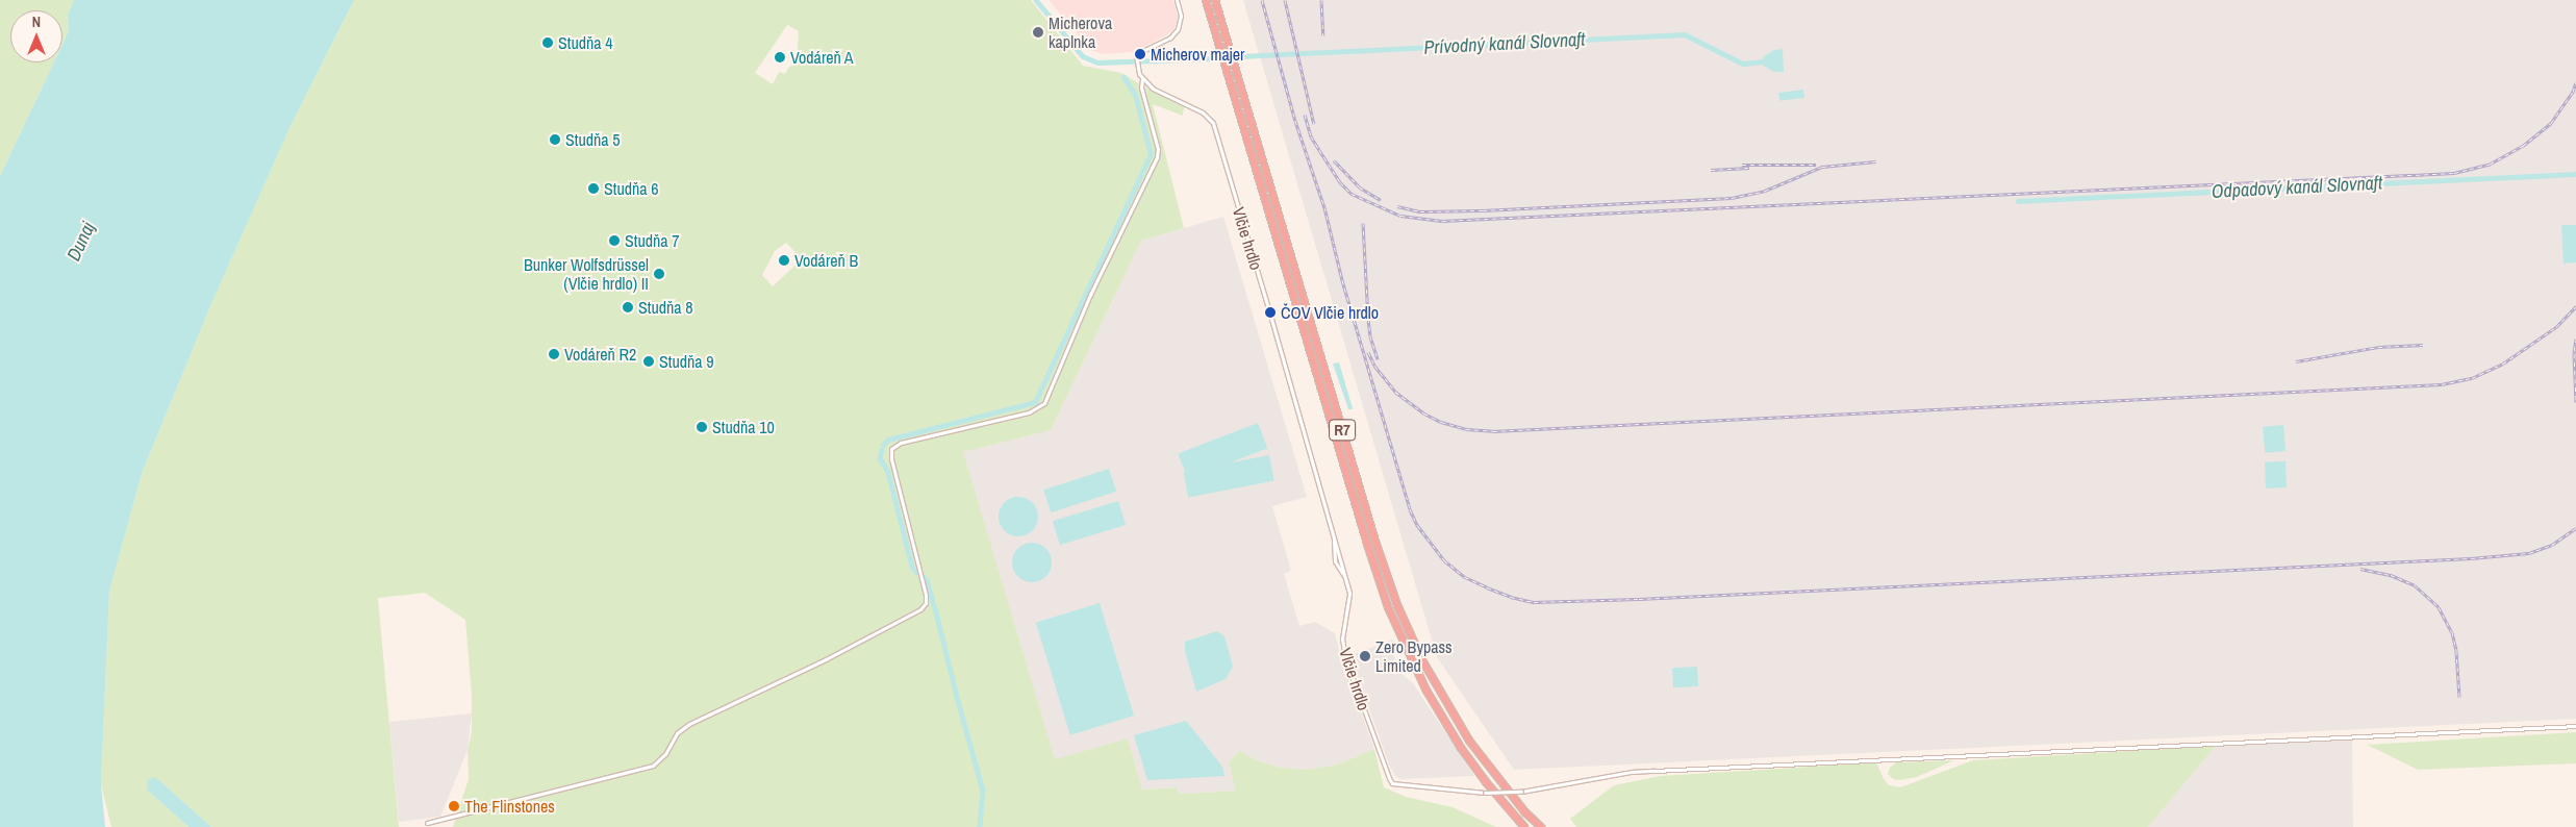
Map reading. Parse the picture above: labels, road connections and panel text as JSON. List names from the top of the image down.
{
  "streets": {
    "highway": ["R7"],
    "street": ["Vlčie hrdlo"]
  },
  "water": ["Prívodný kanál Slovnaft", "Odpadový kanál Slovnaft", "Dunaj"],
  "places": [
    "Micherova kaplnka",
    "Studňa 4",
    "Micherov majer",
    "Vodáreň A",
    "Studňa 5",
    "Studňa 6",
    "Studňa 7",
    "Vodáreň B",
    "Bunker Wolfsdrüssel (Vlčie hrdlo) II",
    "Studňa 8",
    "ČOV Vlčie hrdlo",
    "Vodáreň R2",
    "Studňa 9",
    "Studňa 10",
    "Zero Bypass Limited",
    "The Flinstones"
  ],
  "north": "top"
}
